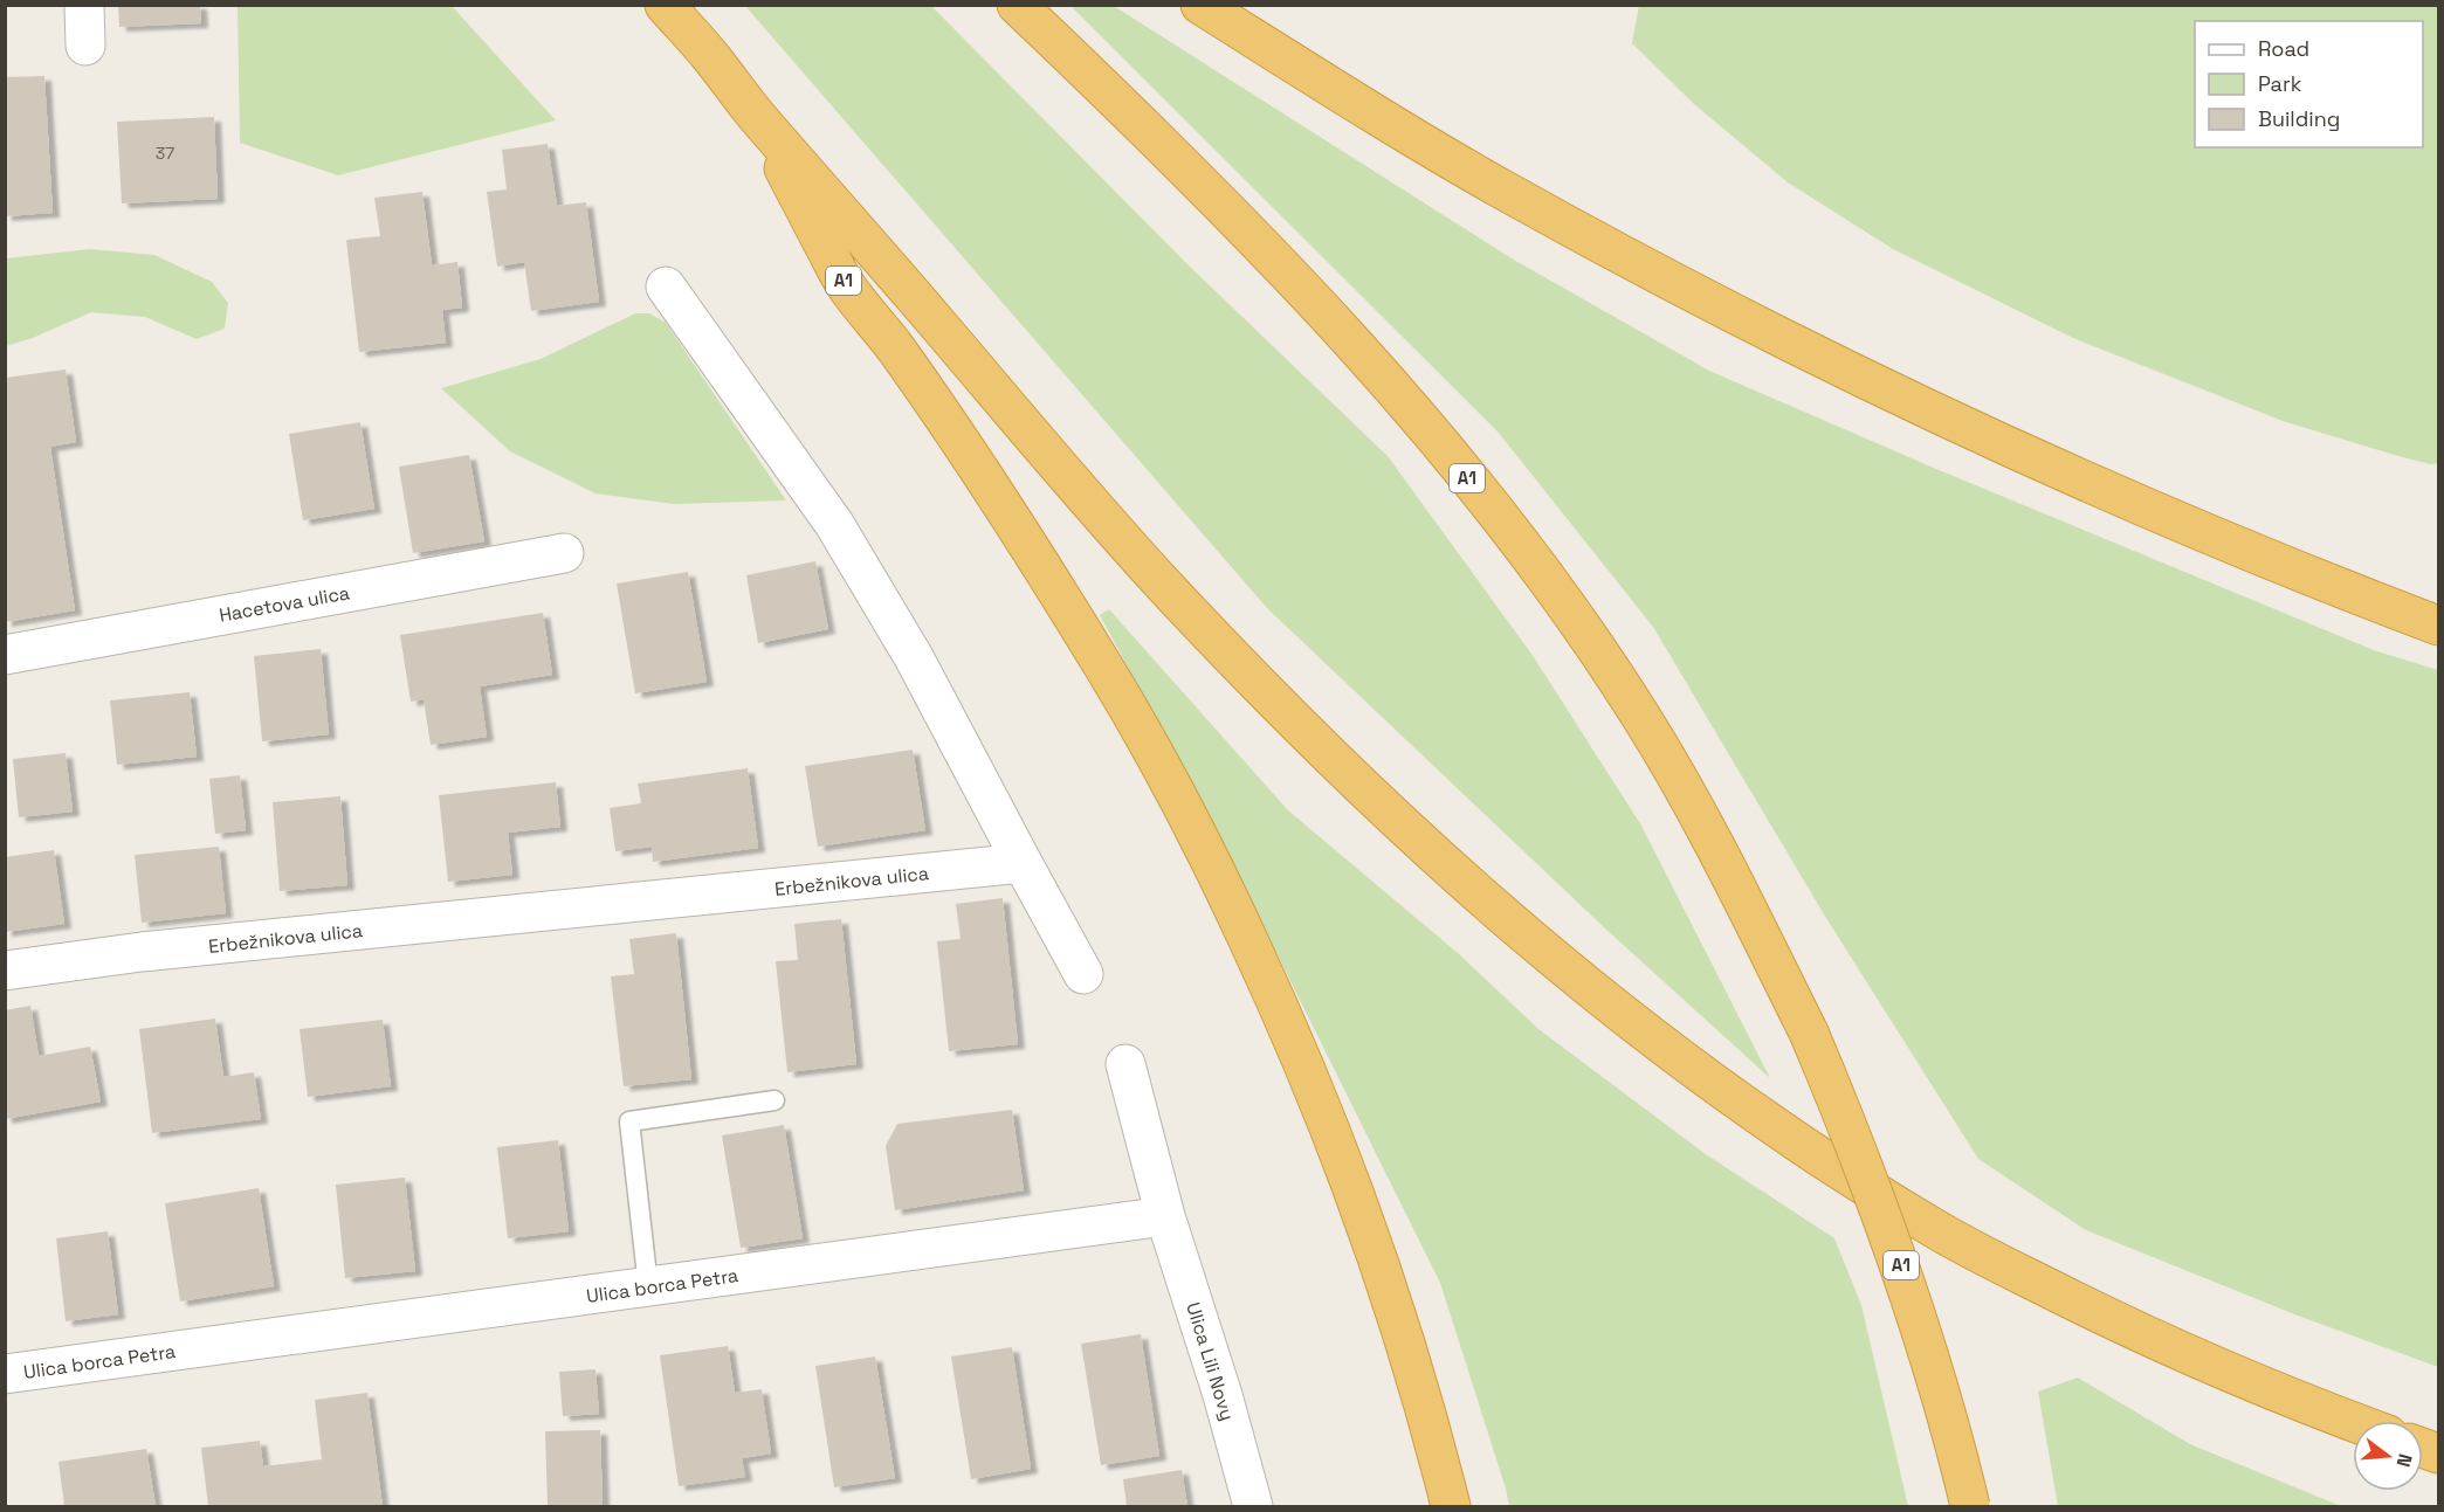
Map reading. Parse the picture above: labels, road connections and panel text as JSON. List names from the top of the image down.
{
  "streets": {
    "highway": ["A1"],
    "street": [
      "Hacetova ulica",
      "Erbežnikova ulica",
      "Ulica borca Petra",
      "Ulica Lili Novy"
    ]
  },
  "crossings": [
    ["Ulica borca Petra", "Ulica Lili Novy"]
  ],
  "house_numbers": ["37"],
  "legend": ["Road", "Park", "Building"],
  "north": "right"
}
